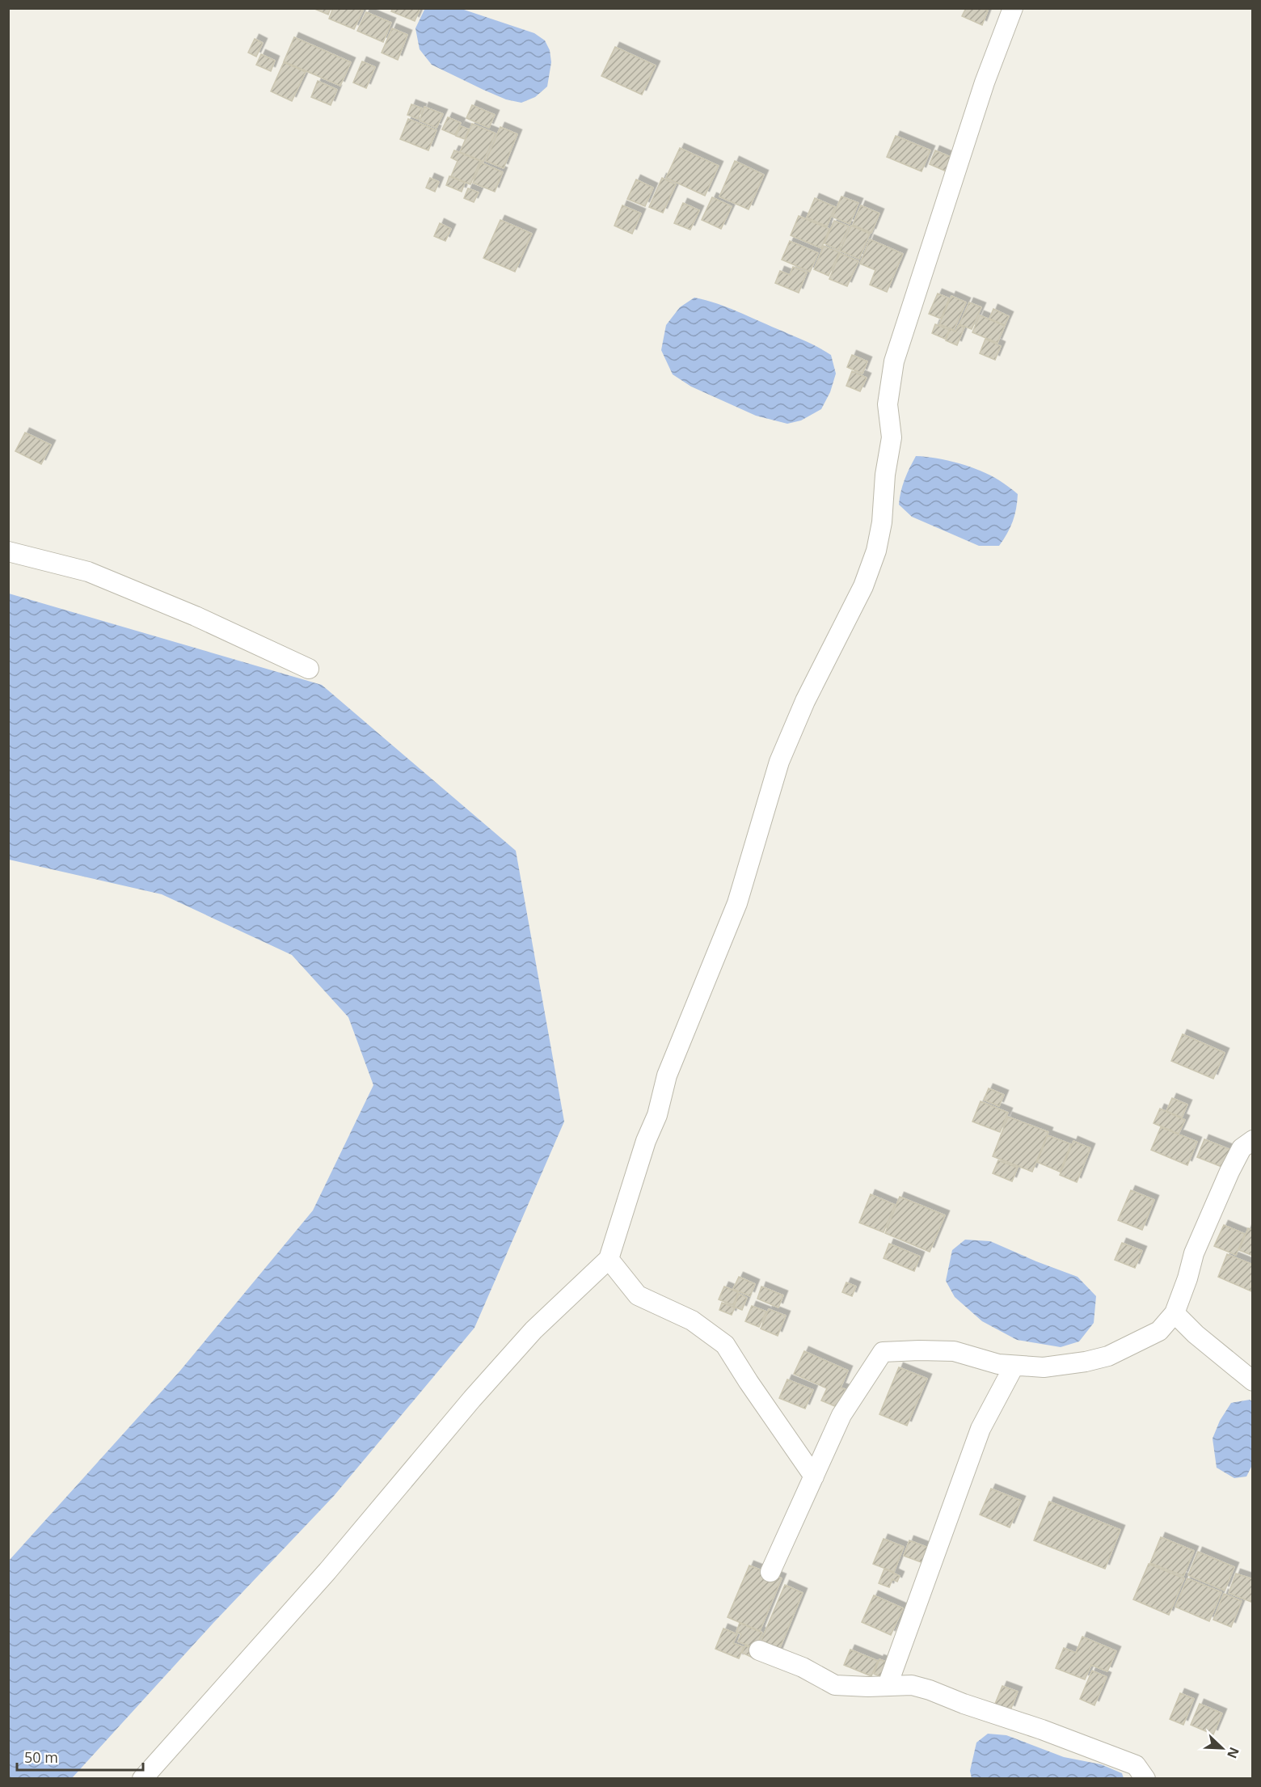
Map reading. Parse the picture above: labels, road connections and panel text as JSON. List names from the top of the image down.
{
  "scale_bar": "50 m",
  "north": "bottom right"
}
